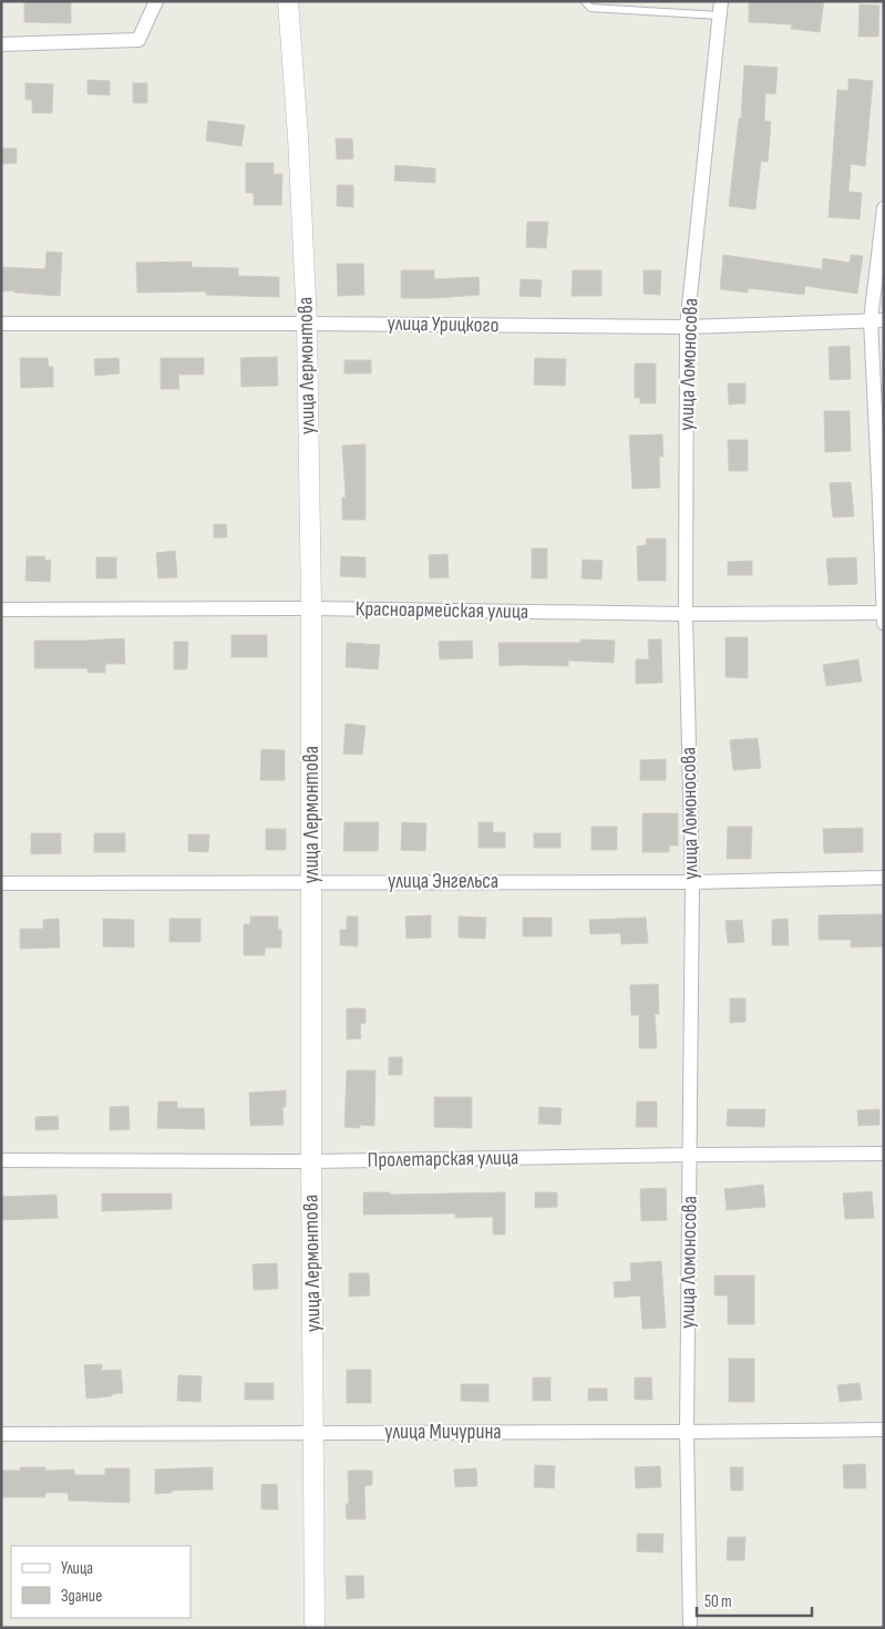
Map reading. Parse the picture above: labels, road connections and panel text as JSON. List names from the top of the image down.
{
  "streets": {
    "street": [
      "улица Урицкого",
      "улица Ломоносова",
      "улица Лермонтова",
      "Красноармейская улица",
      "улица Энгельса",
      "Пролетарская улица",
      "улица Мичурина"
    ]
  },
  "crossings": [
    ["улица Урицкого", "улица Ломоносова"],
    ["улица Урицкого", "улица Лермонтова"],
    ["улица Ломоносова", "Красноармейская улица"],
    ["улица Ломоносова", "улица Энгельса"],
    ["улица Ломоносова", "Пролетарская улица"],
    ["улица Ломоносова", "улица Мичурина"],
    ["улица Лермонтова", "Красноармейская улица"],
    ["улица Лермонтова", "улица Энгельса"],
    ["улица Лермонтова", "Пролетарская улица"],
    ["улица Лермонтова", "улица Мичурина"]
  ],
  "legend": ["Улица", "Здание"],
  "scale_bar": "50 m"
}
